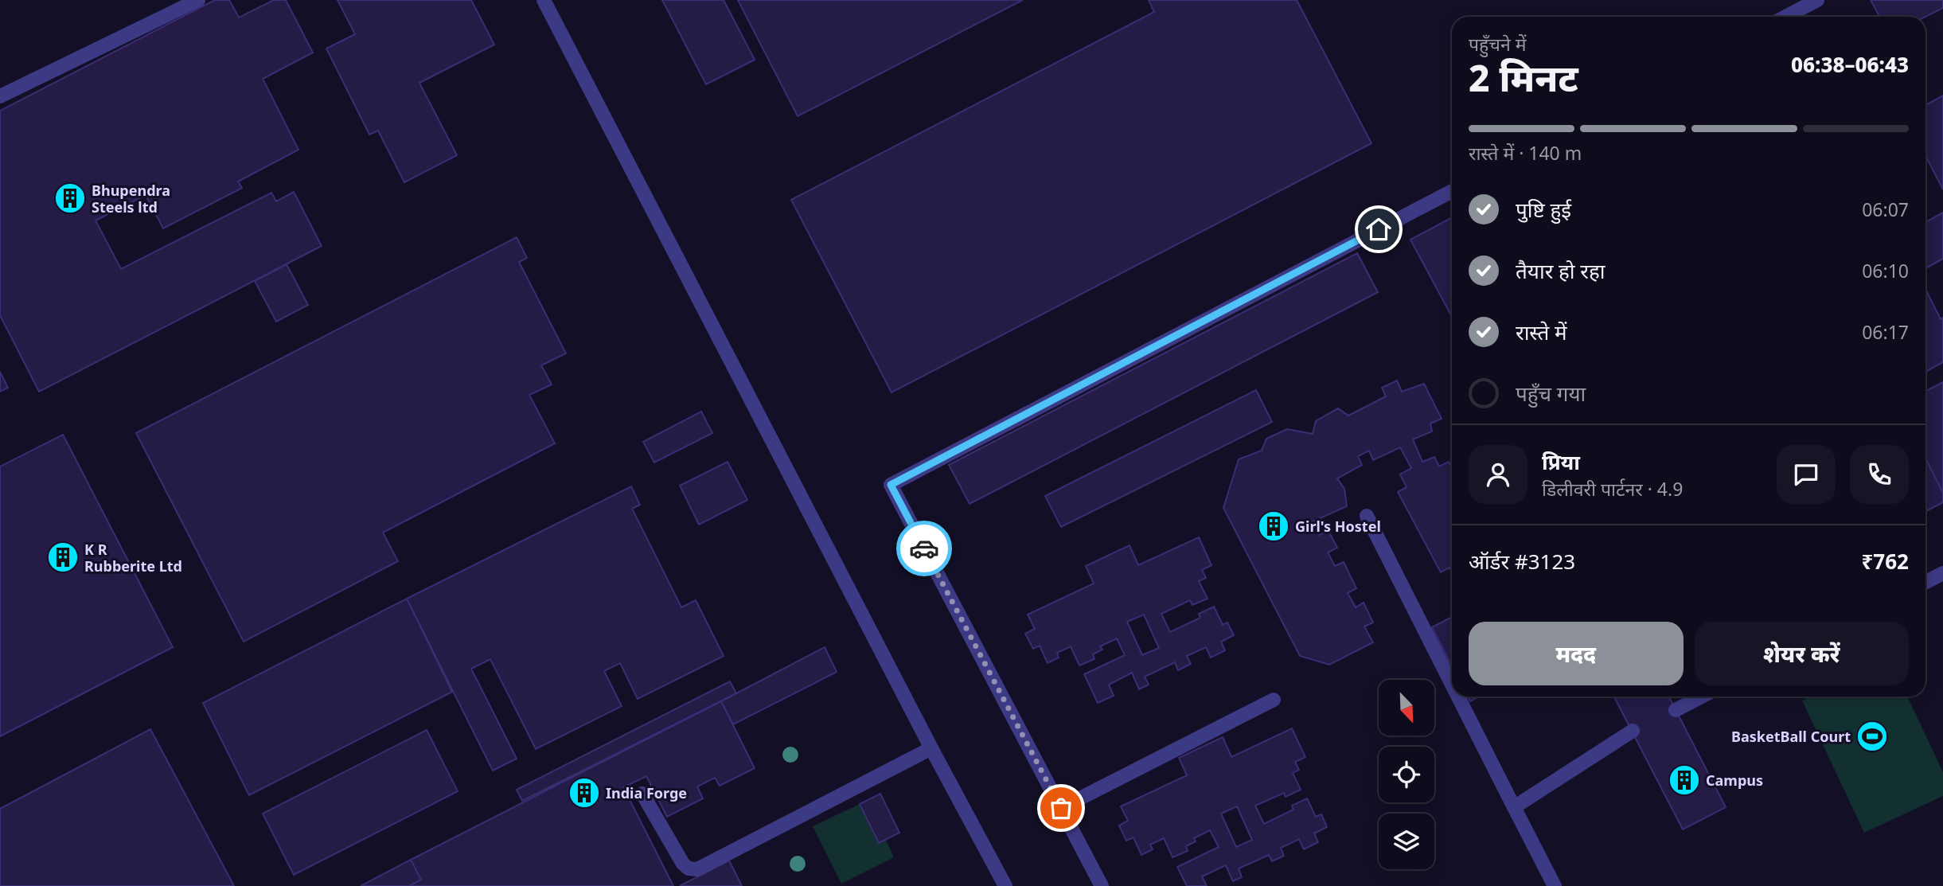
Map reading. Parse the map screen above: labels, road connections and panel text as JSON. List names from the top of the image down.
{
  "places": {
    "building": [
      "Bhupendra Steels ltd",
      "Girl's Hostel",
      "K R Rubberite Ltd",
      "Campus",
      "India Forge"
    ],
    "sports": ["BasketBall Court"]
  },
  "north": "bottom right",
  "page": {
    "heading": ["2 मिनट", "पहुँचने में", "06:38–06:43"],
    "panel": [
      "प्रिया",
      "डिलीवरी पार्टनर · 4.9",
      "ऑर्डर #3123",
      "₹762"
    ],
    "bar": "रास्ते में · 140 m",
    "list": [
      ["पुष्टि हुई", "06:07"],
      ["तैयार हो रहा", "06:10"],
      ["रास्ते में", "06:17"],
      "पहुँच गया"
    ],
    "buttons": ["मदद", "शेयर करें"]
  }
}
